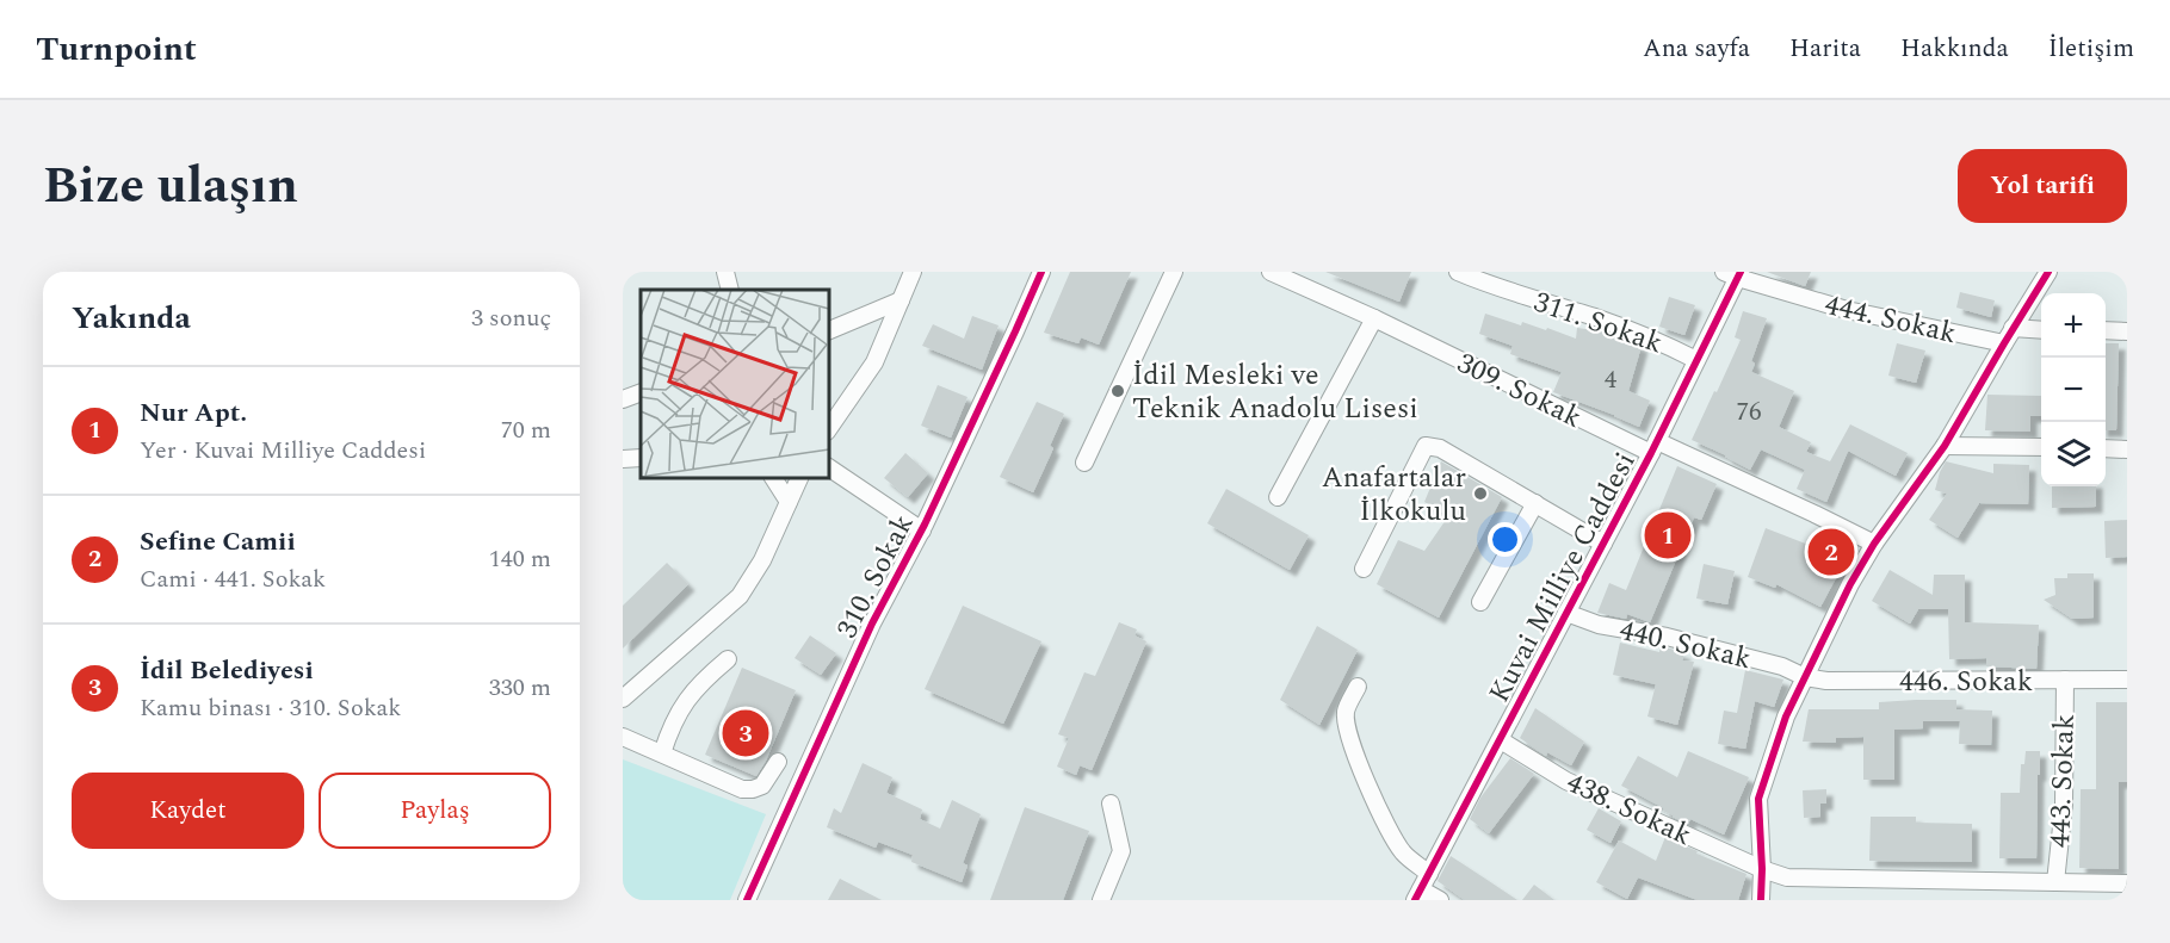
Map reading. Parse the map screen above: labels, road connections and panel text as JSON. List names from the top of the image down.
{
  "streets": {
    "street": [
      "444. Sokak",
      "311. Sokak",
      "309. Sokak",
      "310. Sokak",
      "Kuvai Milliye Caddesi",
      "440. Sokak",
      "446. Sokak",
      "443. Sokak",
      "438. Sokak"
    ]
  },
  "crossings": [
    ["444. Sokak", "Kuvai Milliye Caddesi"],
    ["311. Sokak", "Kuvai Milliye Caddesi"],
    ["309. Sokak", "Kuvai Milliye Caddesi"],
    ["Kuvai Milliye Caddesi", "440. Sokak"],
    ["Kuvai Milliye Caddesi", "438. Sokak"],
    ["440. Sokak", "446. Sokak"],
    ["446. Sokak", "443. Sokak"],
    ["443. Sokak", "438. Sokak"]
  ],
  "places": ["İdil Mesleki ve Teknik Anadolu Lisesi", "Anafartalar İlkokulu"],
  "house_numbers": ["4", "76"],
  "page": {
    "header": "Turnpoint",
    "nav": [
      "Ana sayfa",
      "Harita",
      "Hakkında",
      "İletişim"
    ],
    "title": "Bize ulaşın",
    "buttons": [
      "Yol tarifi",
      ["Kaydet", "Paylaş"]
    ],
    "heading": ["Yakında", "3 sonuç"],
    "map_buttons": ["+", "−"],
    "list": [
      {
        "mark": "1",
        "name": "Nur Apt.",
        "note": "Yer · Kuvai Milliye Caddesi",
        "value": "70 m"
      },
      {
        "mark": "2",
        "name": "Sefine Camii",
        "note": "Cami · 441. Sokak",
        "value": "140 m"
      },
      {
        "mark": "3",
        "name": "İdil Belediyesi",
        "note": "Kamu binası · 310. Sokak",
        "value": "330 m"
      }
    ],
    "pins": ["1", "2", "3"]
  }
}
